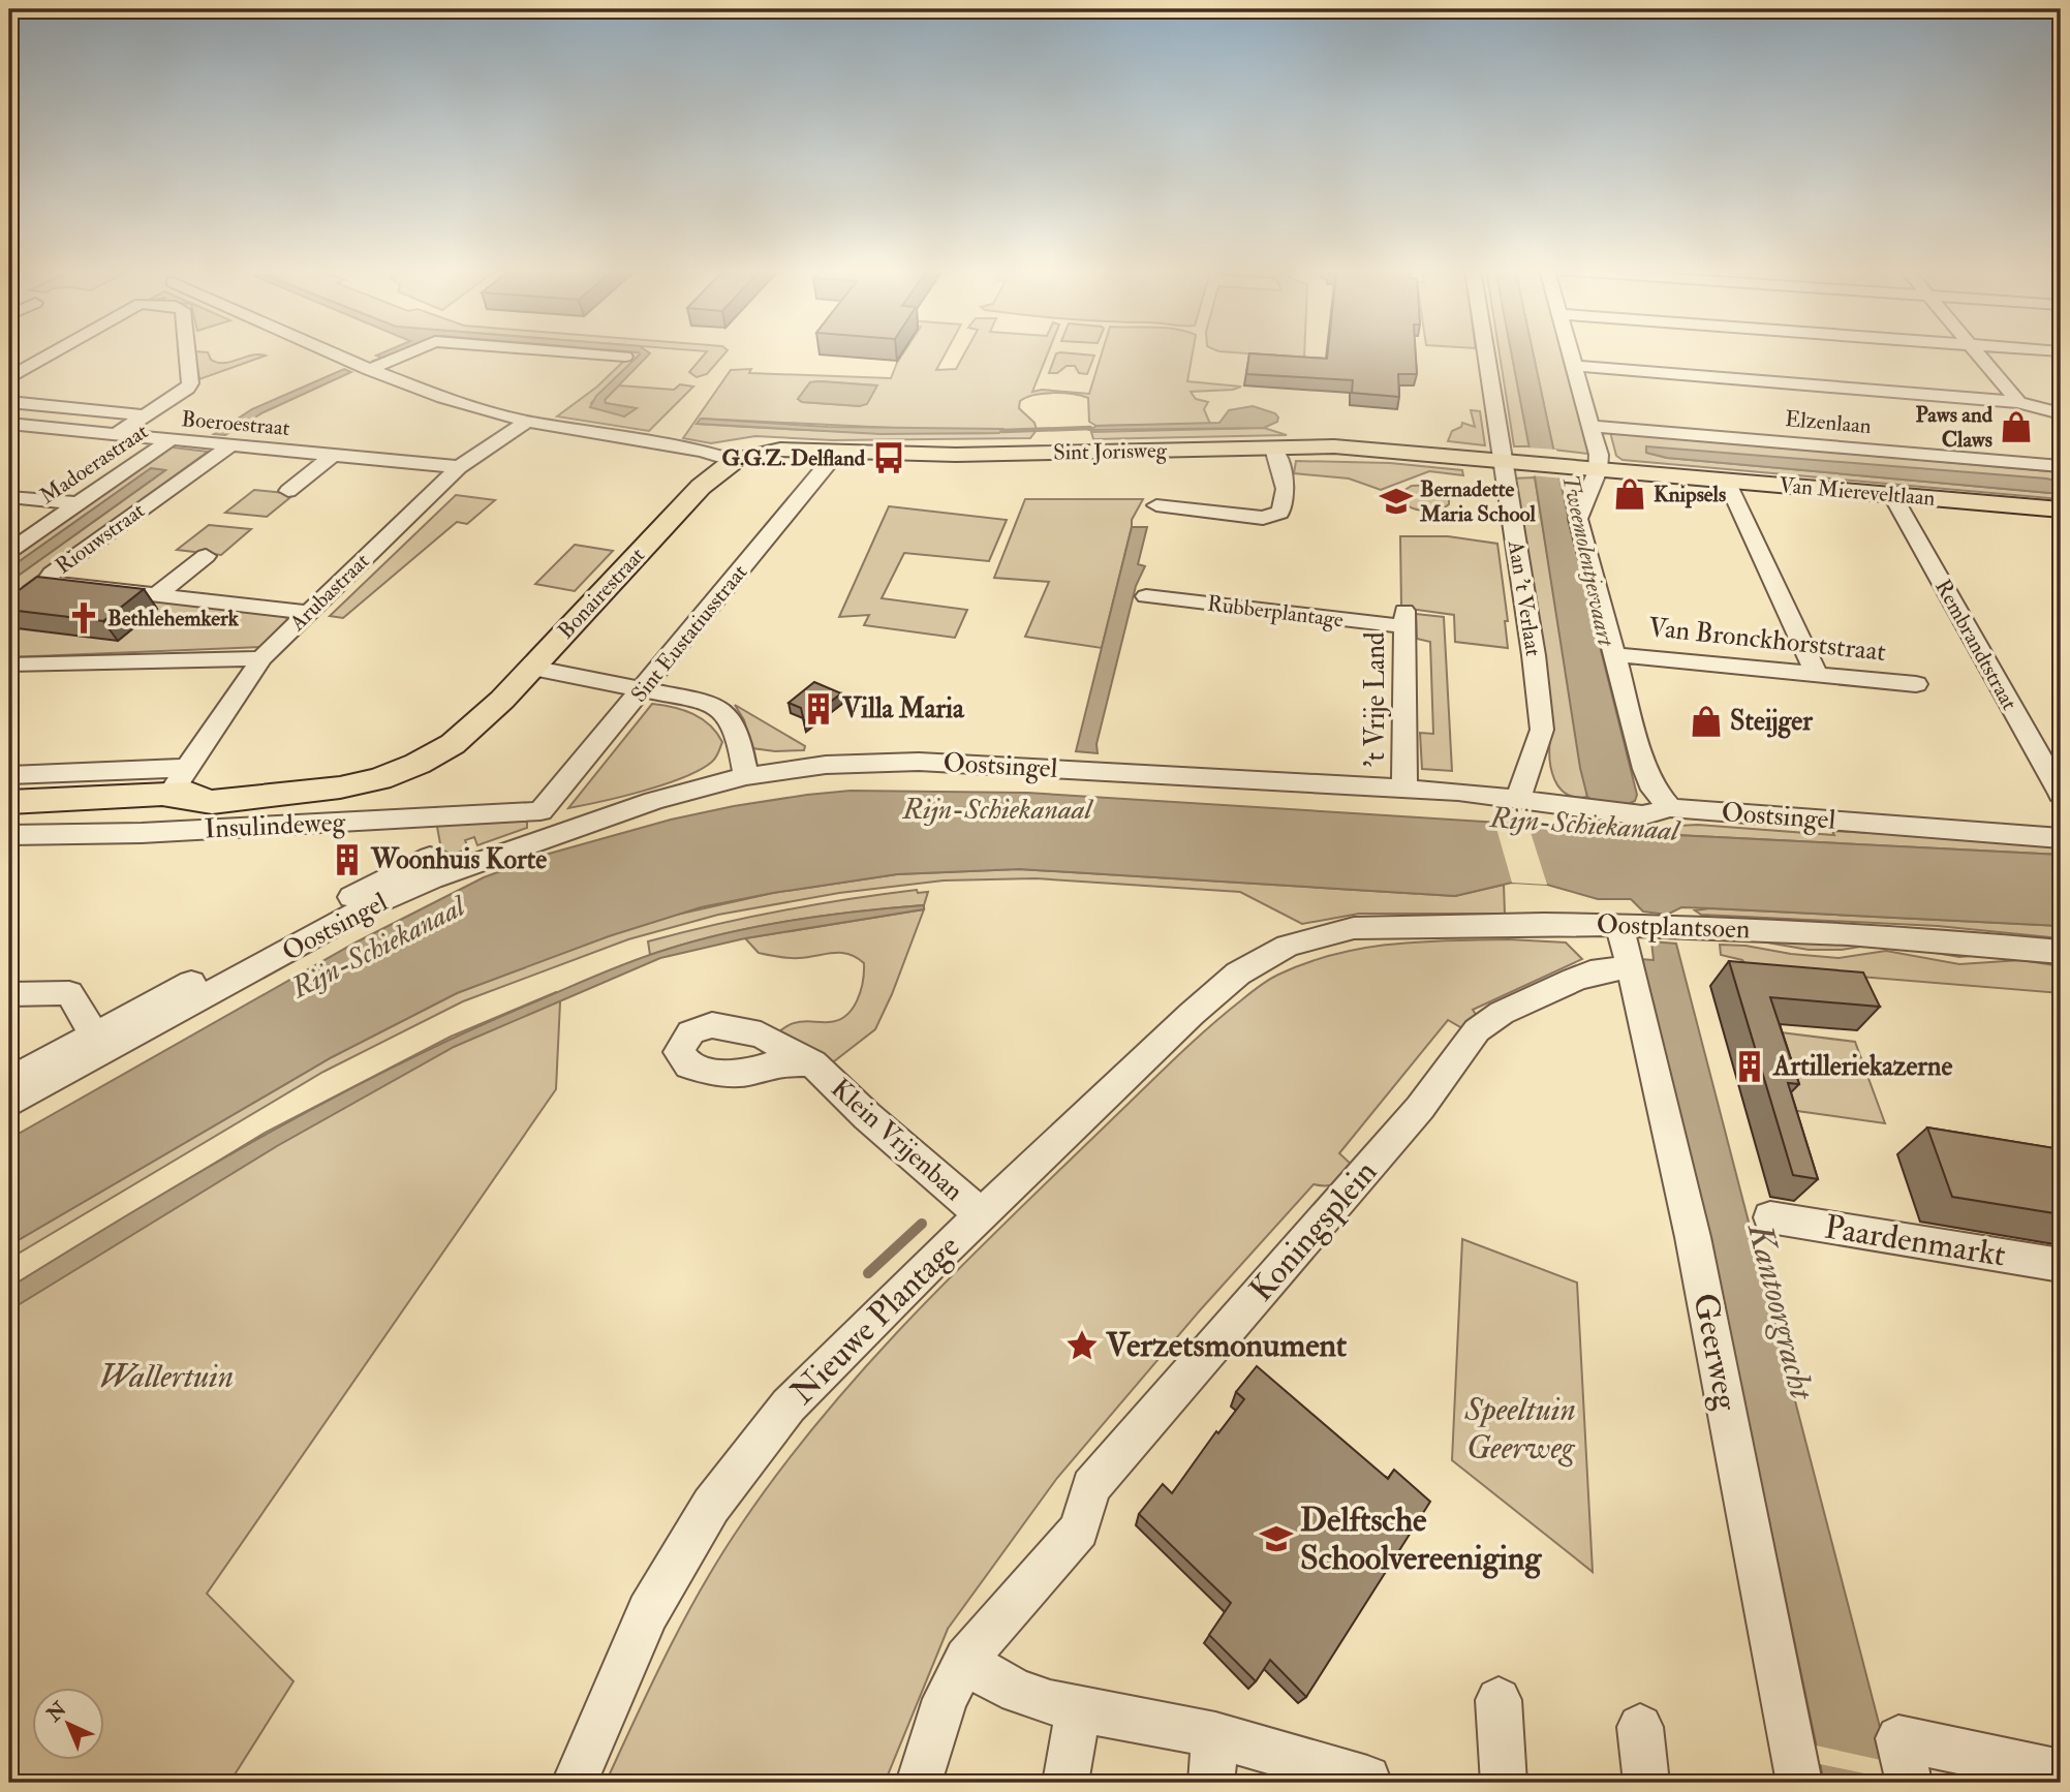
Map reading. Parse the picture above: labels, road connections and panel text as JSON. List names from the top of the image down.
{
  "streets": {
    "main road": [
      "Sint Jorisweg",
      "Van Miereveltlaan",
      "Bonairestraat",
      "Insulindeweg"
    ],
    "street": [
      "Elzenlaan",
      "Boeroestraat",
      "Madoerastraat",
      "Riouwstraat",
      "Arubastraat",
      "Aan 't Verlaat",
      "Rubberplantage",
      "Sint Eustatiusstraat",
      "Van Bronckhorststraat",
      "Rembrandtstraat",
      "'t Vrije Land",
      "Oostsingel",
      "Oostplantsoen",
      "Klein Vrijenban",
      "Koningsplein",
      "Paardenmarkt",
      "Nieuwe Plantage",
      "Geerweg"
    ]
  },
  "crossings": [
    ["Boeroestraat", "Madoerastraat"],
    ["Boeroestraat", "Riouwstraat"],
    ["Boeroestraat", "Arubastraat"],
    ["Sint Jorisweg", "Van Miereveltlaan"],
    ["Sint Jorisweg", "Arubastraat"],
    ["Sint Jorisweg", "Bonairestraat"],
    ["Sint Jorisweg", "Aan 't Verlaat"],
    ["Sint Jorisweg", "Sint Eustatiusstraat"],
    ["Van Miereveltlaan", "Aan 't Verlaat"],
    ["Van Miereveltlaan", "Rembrandtstraat"],
    ["Riouwstraat", "Arubastraat"],
    ["Arubastraat", "Insulindeweg"],
    ["Bonairestraat", "Insulindeweg"],
    ["Aan 't Verlaat", "Oostsingel"],
    ["Rubberplantage", "'t Vrije Land"],
    ["Sint Eustatiusstraat", "Oostsingel"],
    ["Sint Eustatiusstraat", "Insulindeweg"],
    ["'t Vrije Land", "Oostsingel"],
    ["Oostsingel", "Insulindeweg"],
    ["Oostplantsoen", "Nieuwe Plantage"],
    ["Oostplantsoen", "Geerweg"],
    ["Klein Vrijenban", "Nieuwe Plantage"],
    ["Koningsplein", "Geerweg"]
  ],
  "water": ["Tweemolentjesvaart", "Rijn-Schiekanaal", "Kantoorgracht"],
  "parks": ["Wallertuin", "Speeltuin Geerweg"],
  "places": {
    "shop": ["Paws and Claws", "Knipsels", "Steijger"],
    "bus stop": ["G.G.Z. Delfland"],
    "school or university": ["Bernadette Maria School", "Delftsche Schoolvereeniging"],
    "church": ["Bethlehemkerk"],
    "building": ["Villa Maria", "Woonhuis Korte", "Artilleriekazerne"],
    "place": ["Verzetsmonument"]
  },
  "north": "top left"
}
